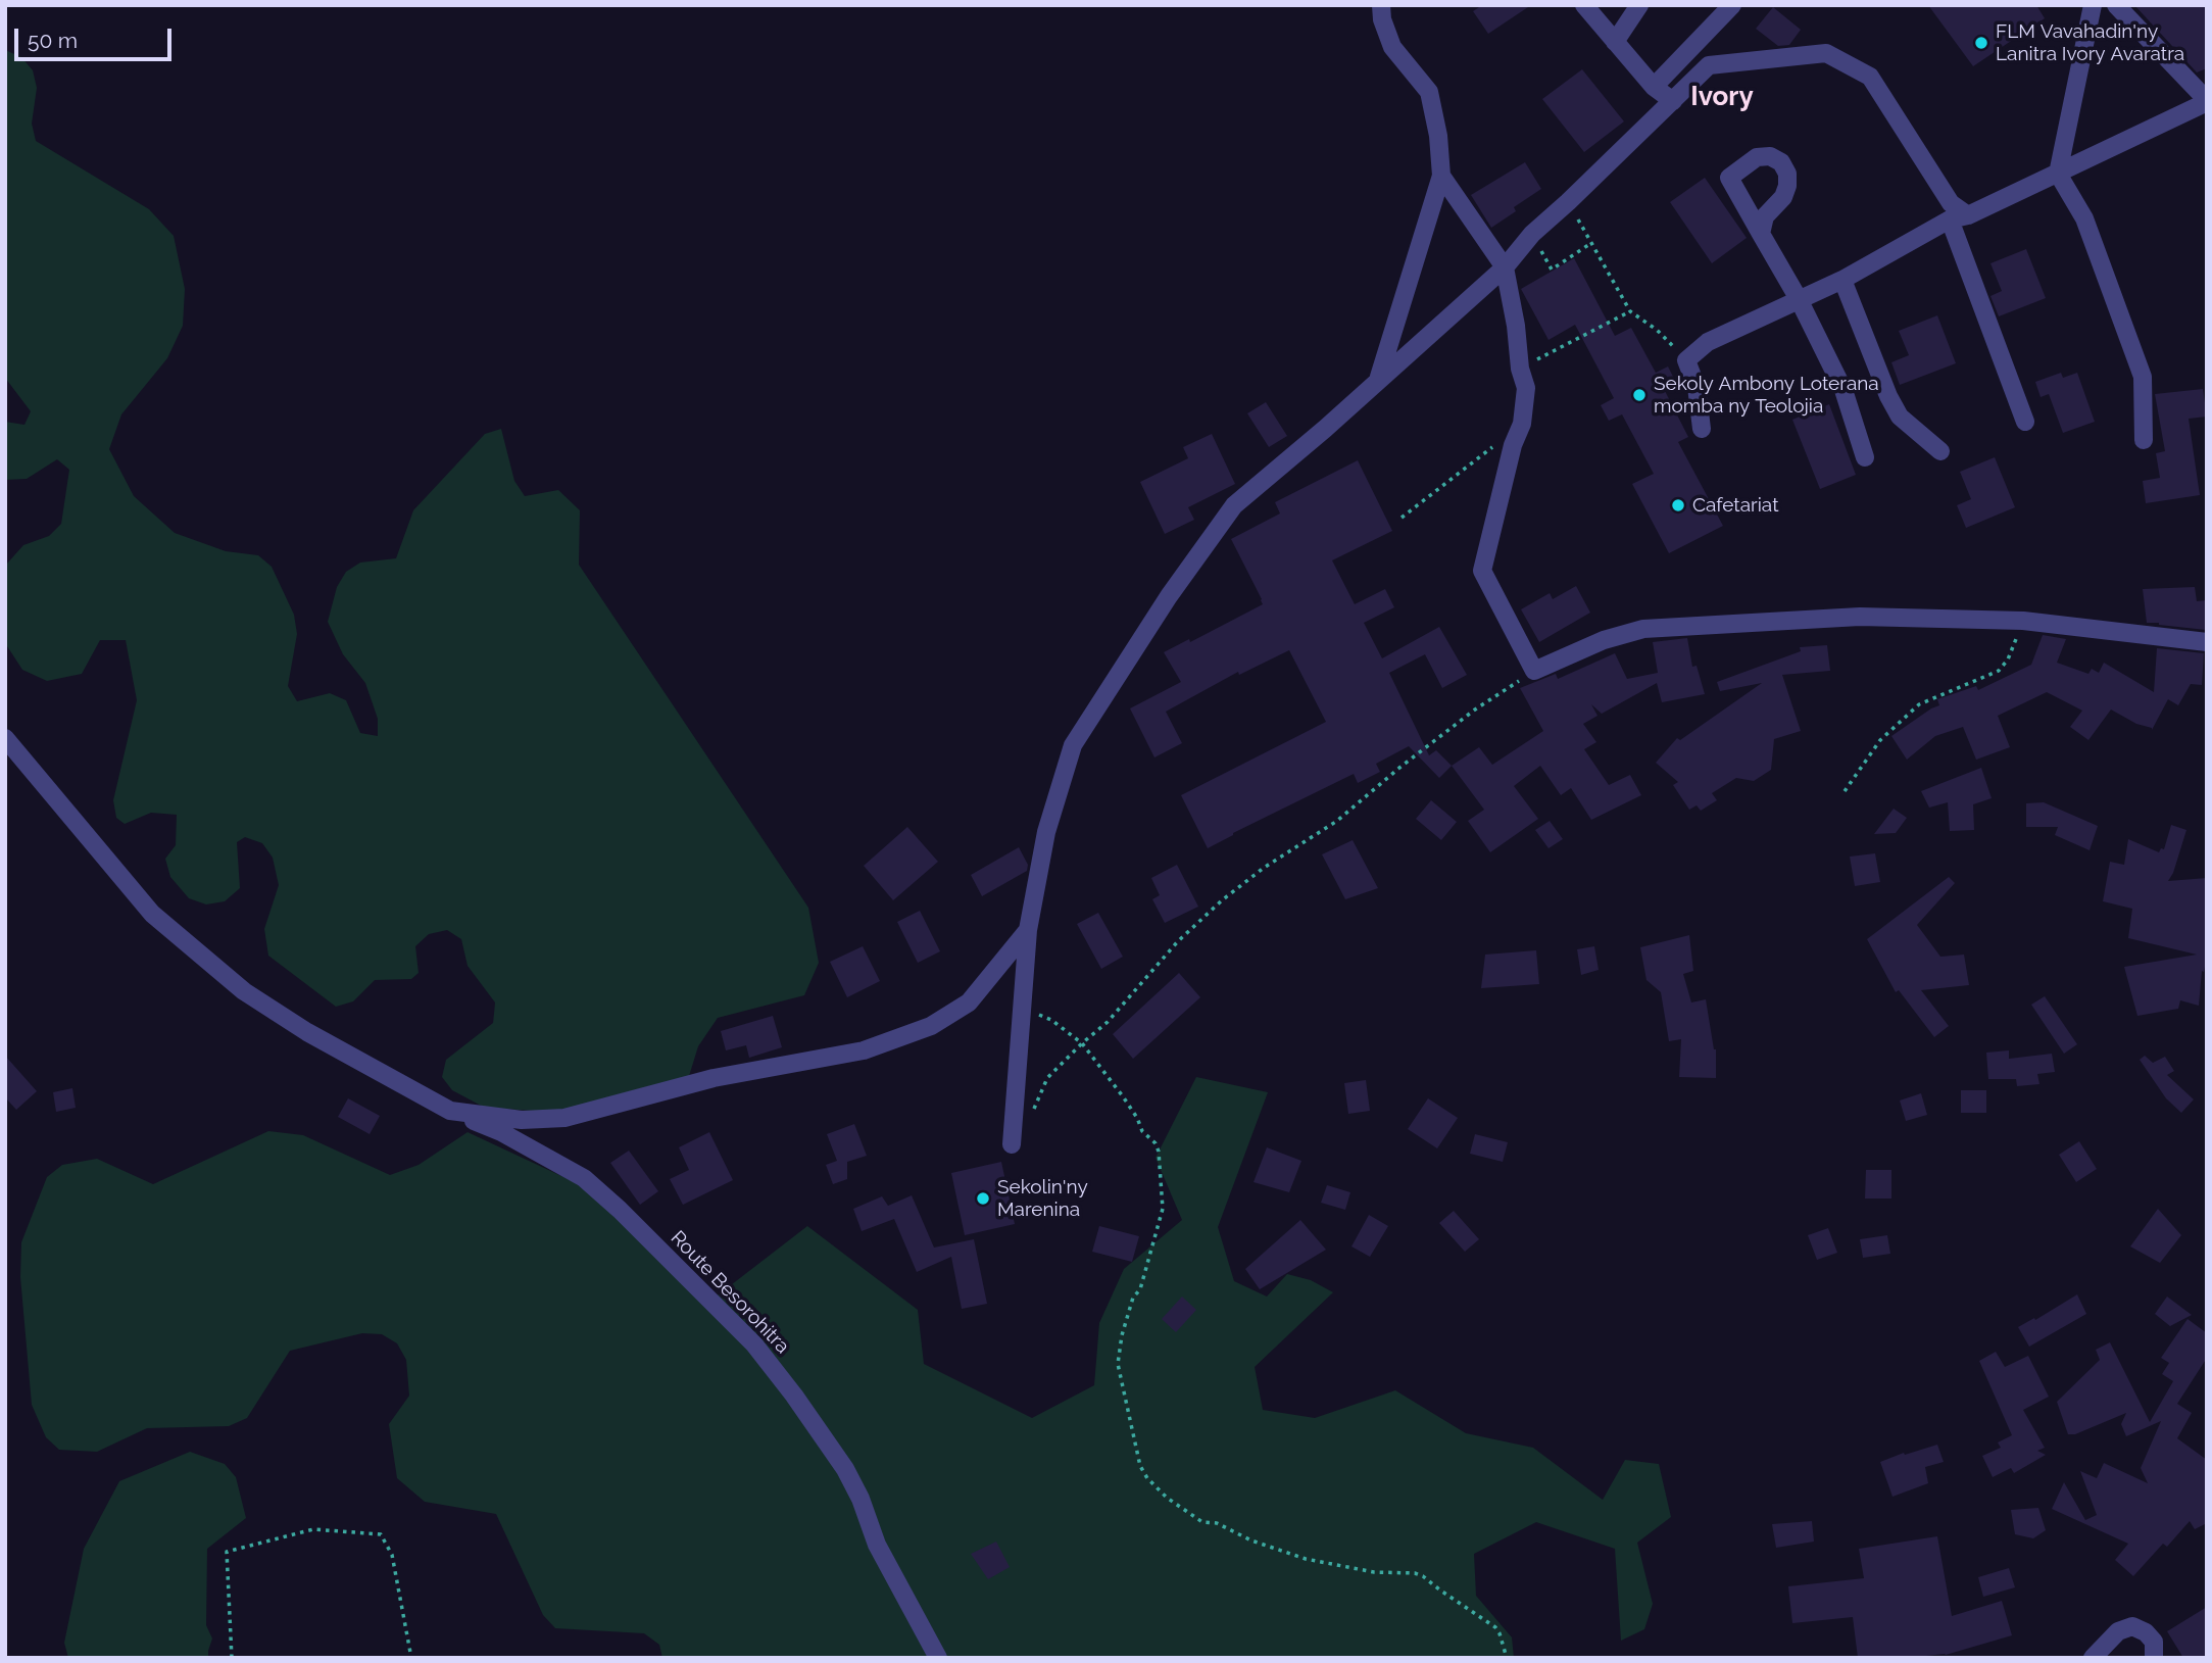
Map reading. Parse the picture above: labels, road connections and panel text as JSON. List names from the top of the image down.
{
  "streets": {
    "street": ["Route Besorohitra"]
  },
  "districts": ["Ivory"],
  "places": [
    "FLM Vavahadin'ny Lanitra Ivory Avaratra",
    "Sekoly Ambony Loterana momba ny Teolojia",
    "Cafetariat",
    "Sekolin'ny Marenina"
  ],
  "scale_bar": "50 m"
}
